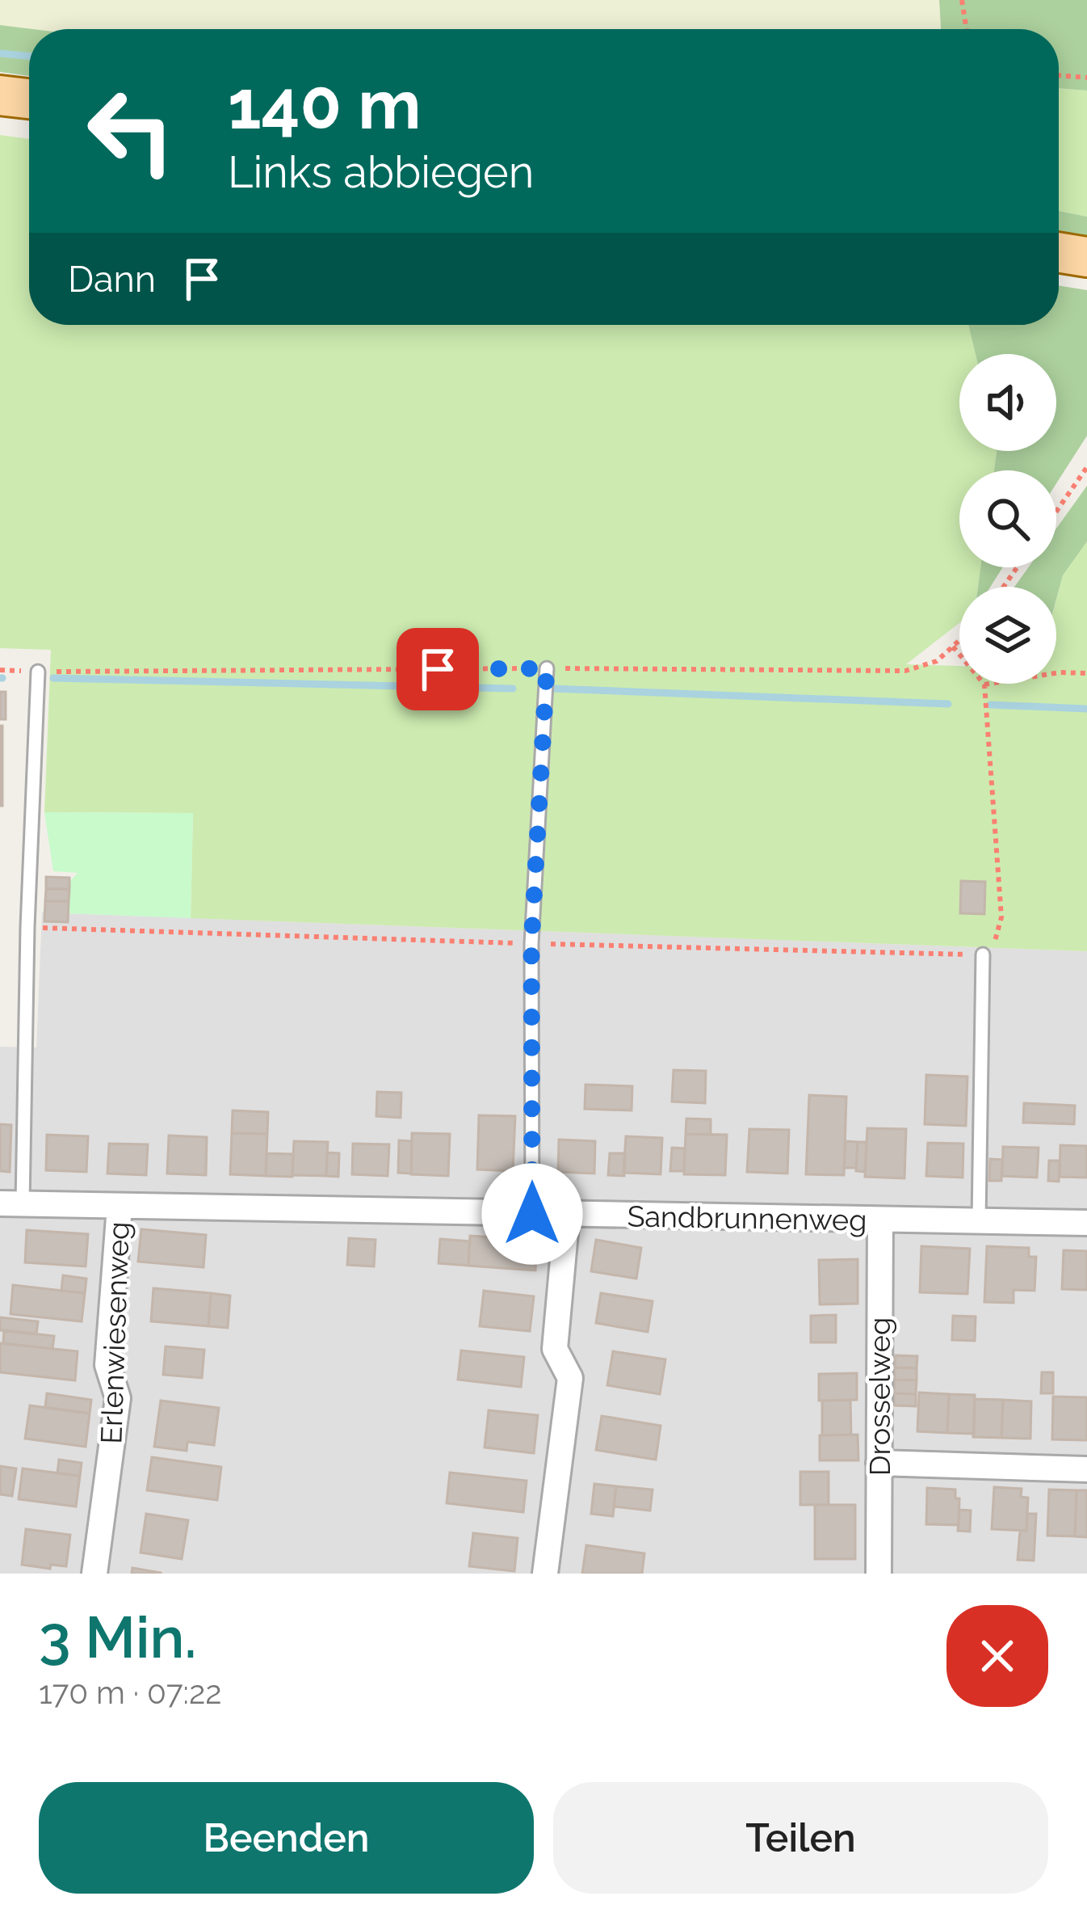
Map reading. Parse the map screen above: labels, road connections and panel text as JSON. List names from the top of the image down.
{
  "streets": {
    "street": ["Sandbrunnenweg", "Erlenwiesenweg", "Drosselweg"]
  },
  "crossings": [
    ["Sandbrunnenweg", "Erlenwiesenweg"],
    ["Sandbrunnenweg", "Drosselweg"]
  ],
  "page": {
    "turn": ["140 m", "Links abbiegen"],
    "then": "Dann",
    "heading": ["3 Min.", "170 m · 07:22"],
    "buttons": ["Beenden", "Teilen"]
  }
}
